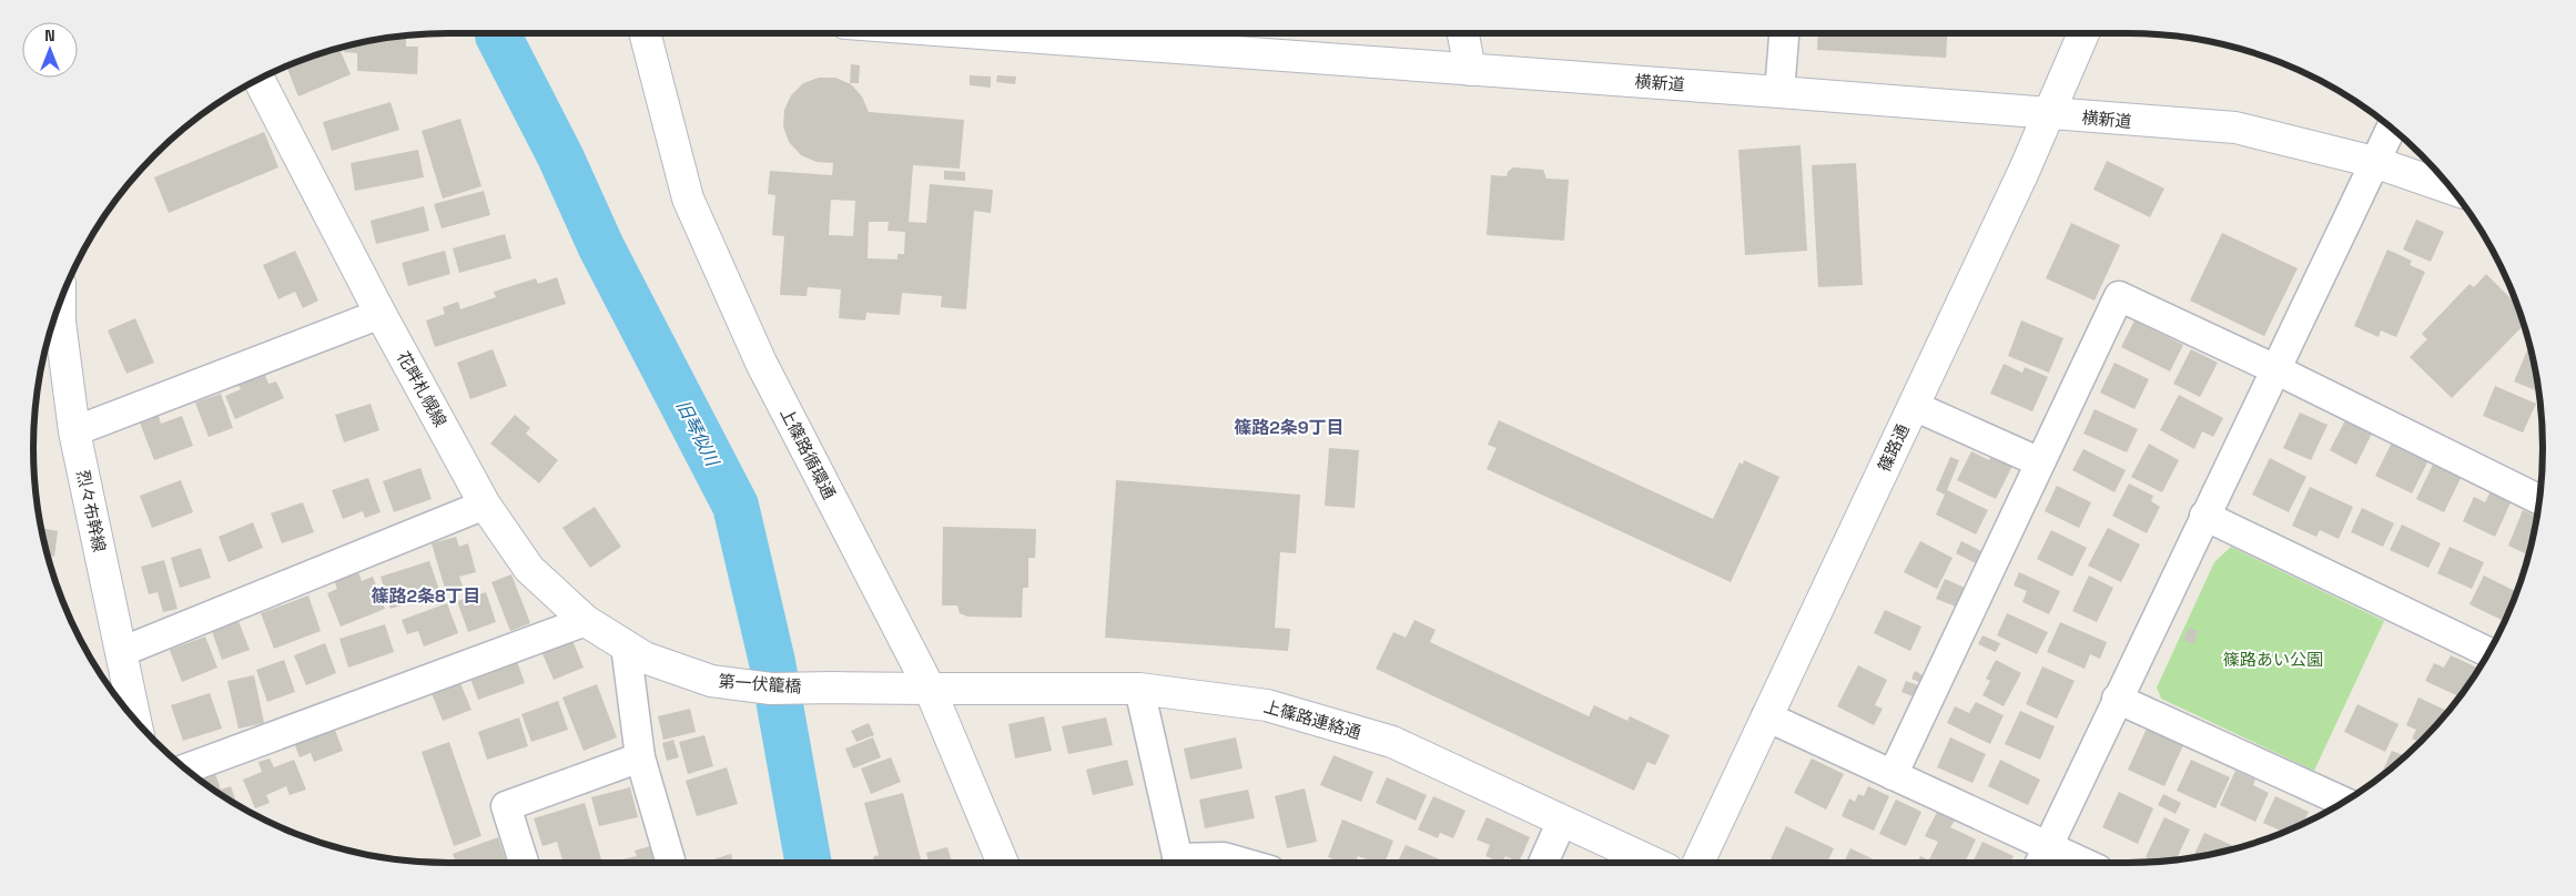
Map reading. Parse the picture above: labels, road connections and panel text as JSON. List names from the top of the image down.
{
  "streets": {
    "street": [
      "横新道",
      "花畔札幌線",
      "篠路通",
      "上篠路循環通",
      "烈々布幹線",
      "第一伏籠橋",
      "上篠路連絡通"
    ]
  },
  "crossings": [
    ["横新道", "篠路通"],
    ["花畔札幌線", "第一伏籠橋"],
    ["上篠路循環通", "第一伏籠橋"],
    ["上篠路循環通", "上篠路連絡通"],
    ["第一伏籠橋", "上篠路連絡通"]
  ],
  "districts": ["篠路2条9丁目", "篠路2条8丁目"],
  "water": ["旧琴似川"],
  "parks": ["篠路あい公園"],
  "north": "top"
}
